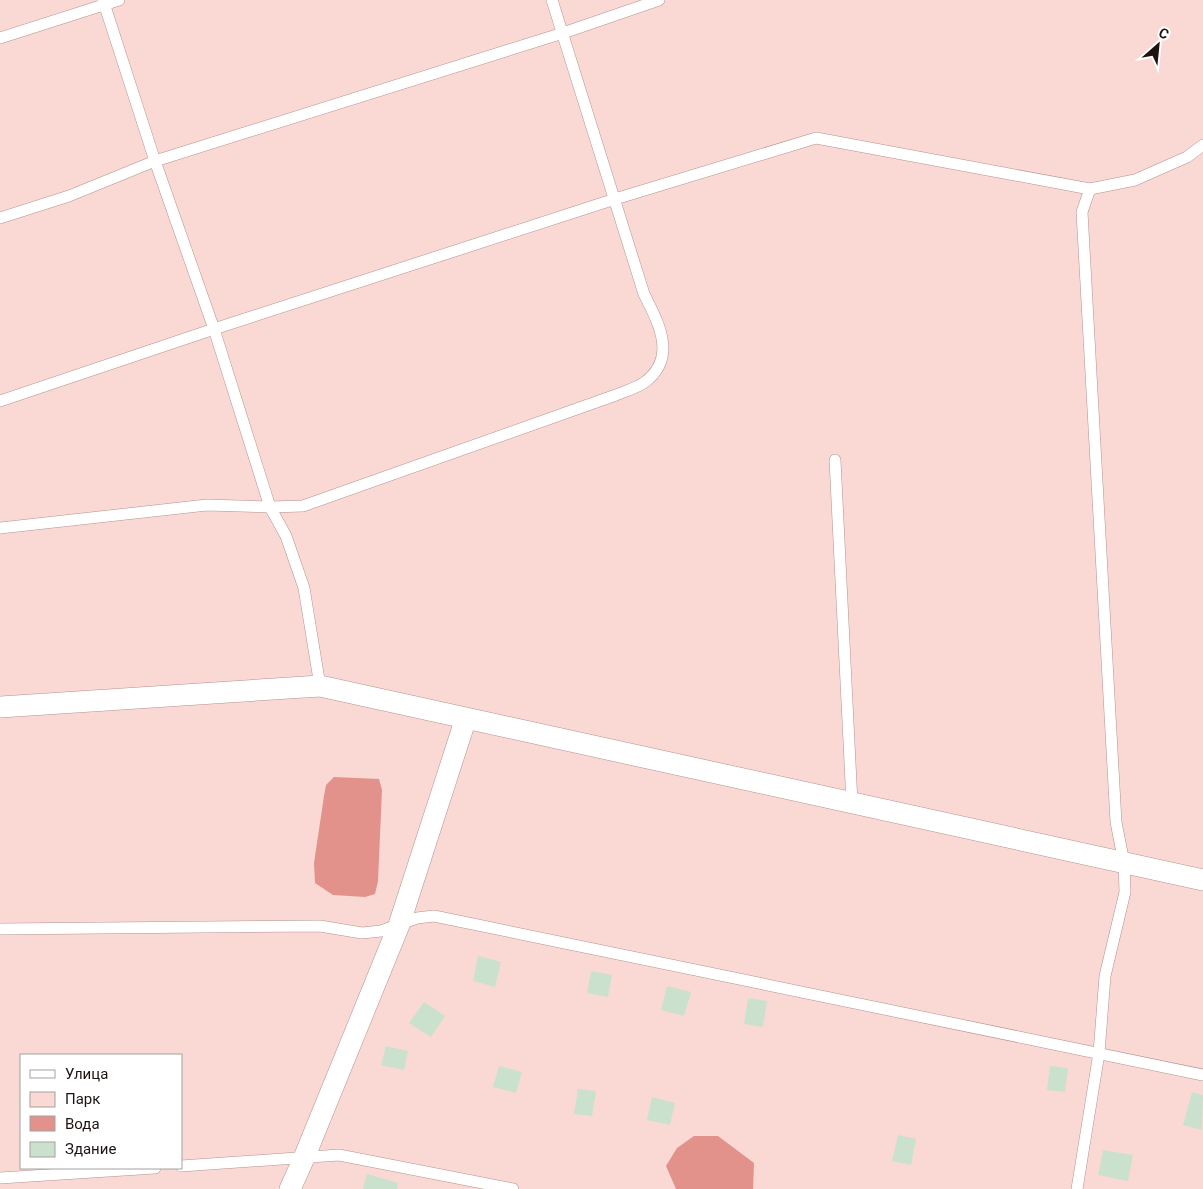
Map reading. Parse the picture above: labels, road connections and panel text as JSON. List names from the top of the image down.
{
  "legend": [
    "Улица",
    "Парк",
    "Вода",
    "Здание"
  ],
  "north": "top right"
}
